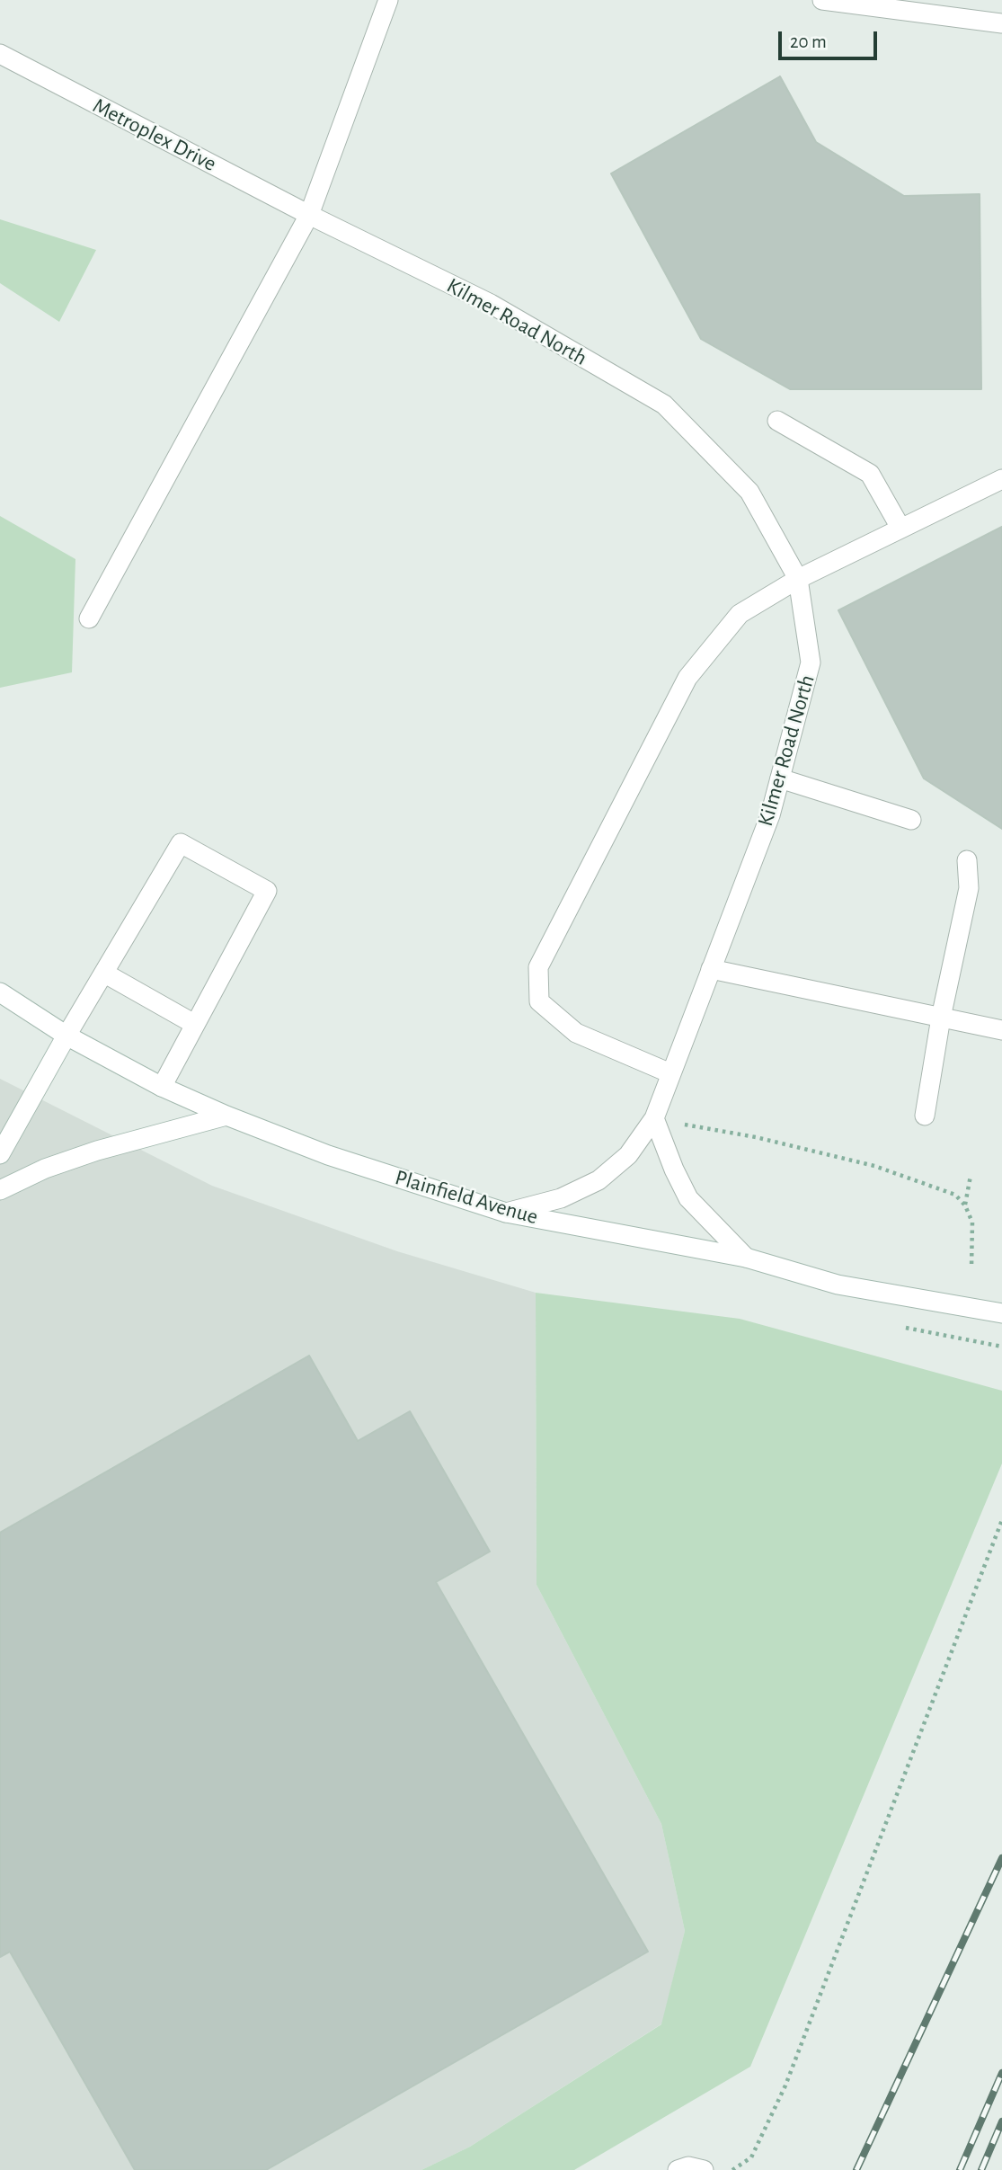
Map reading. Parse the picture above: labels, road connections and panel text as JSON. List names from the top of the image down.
{
  "streets": {
    "street": ["Metroplex Drive", "Kilmer Road North", "Plainfield Avenue"]
  },
  "crossings": [
    ["Metroplex Drive", "Kilmer Road North"],
    ["Kilmer Road North", "Plainfield Avenue"]
  ],
  "scale_bar": "20 m"
}
